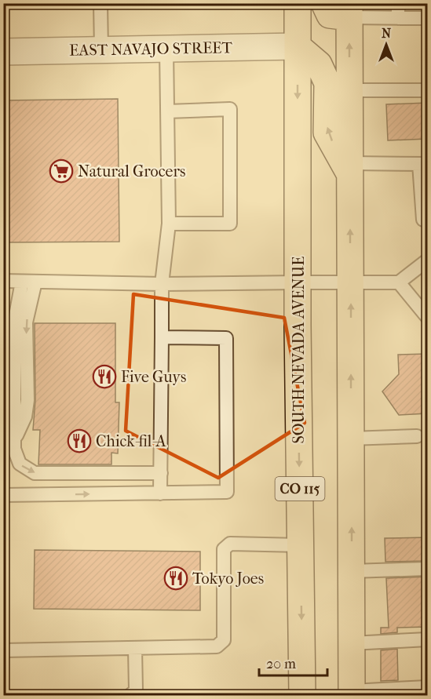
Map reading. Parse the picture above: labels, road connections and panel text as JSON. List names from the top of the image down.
{
  "streets": {
    "highway": ["SOUTH NEVADA AVENUE", "CO 115"],
    "street": ["EAST NAVAJO STREET"]
  },
  "crossings": [
    ["EAST NAVAJO STREET", "SOUTH NEVADA AVENUE"]
  ],
  "places": {
    "supermarket": ["Natural Grocers"],
    "restaurant": ["Five Guys", "Chick-fil-A", "Tokyo Joes"]
  },
  "scale_bar": "20 m",
  "north": "top"
}
